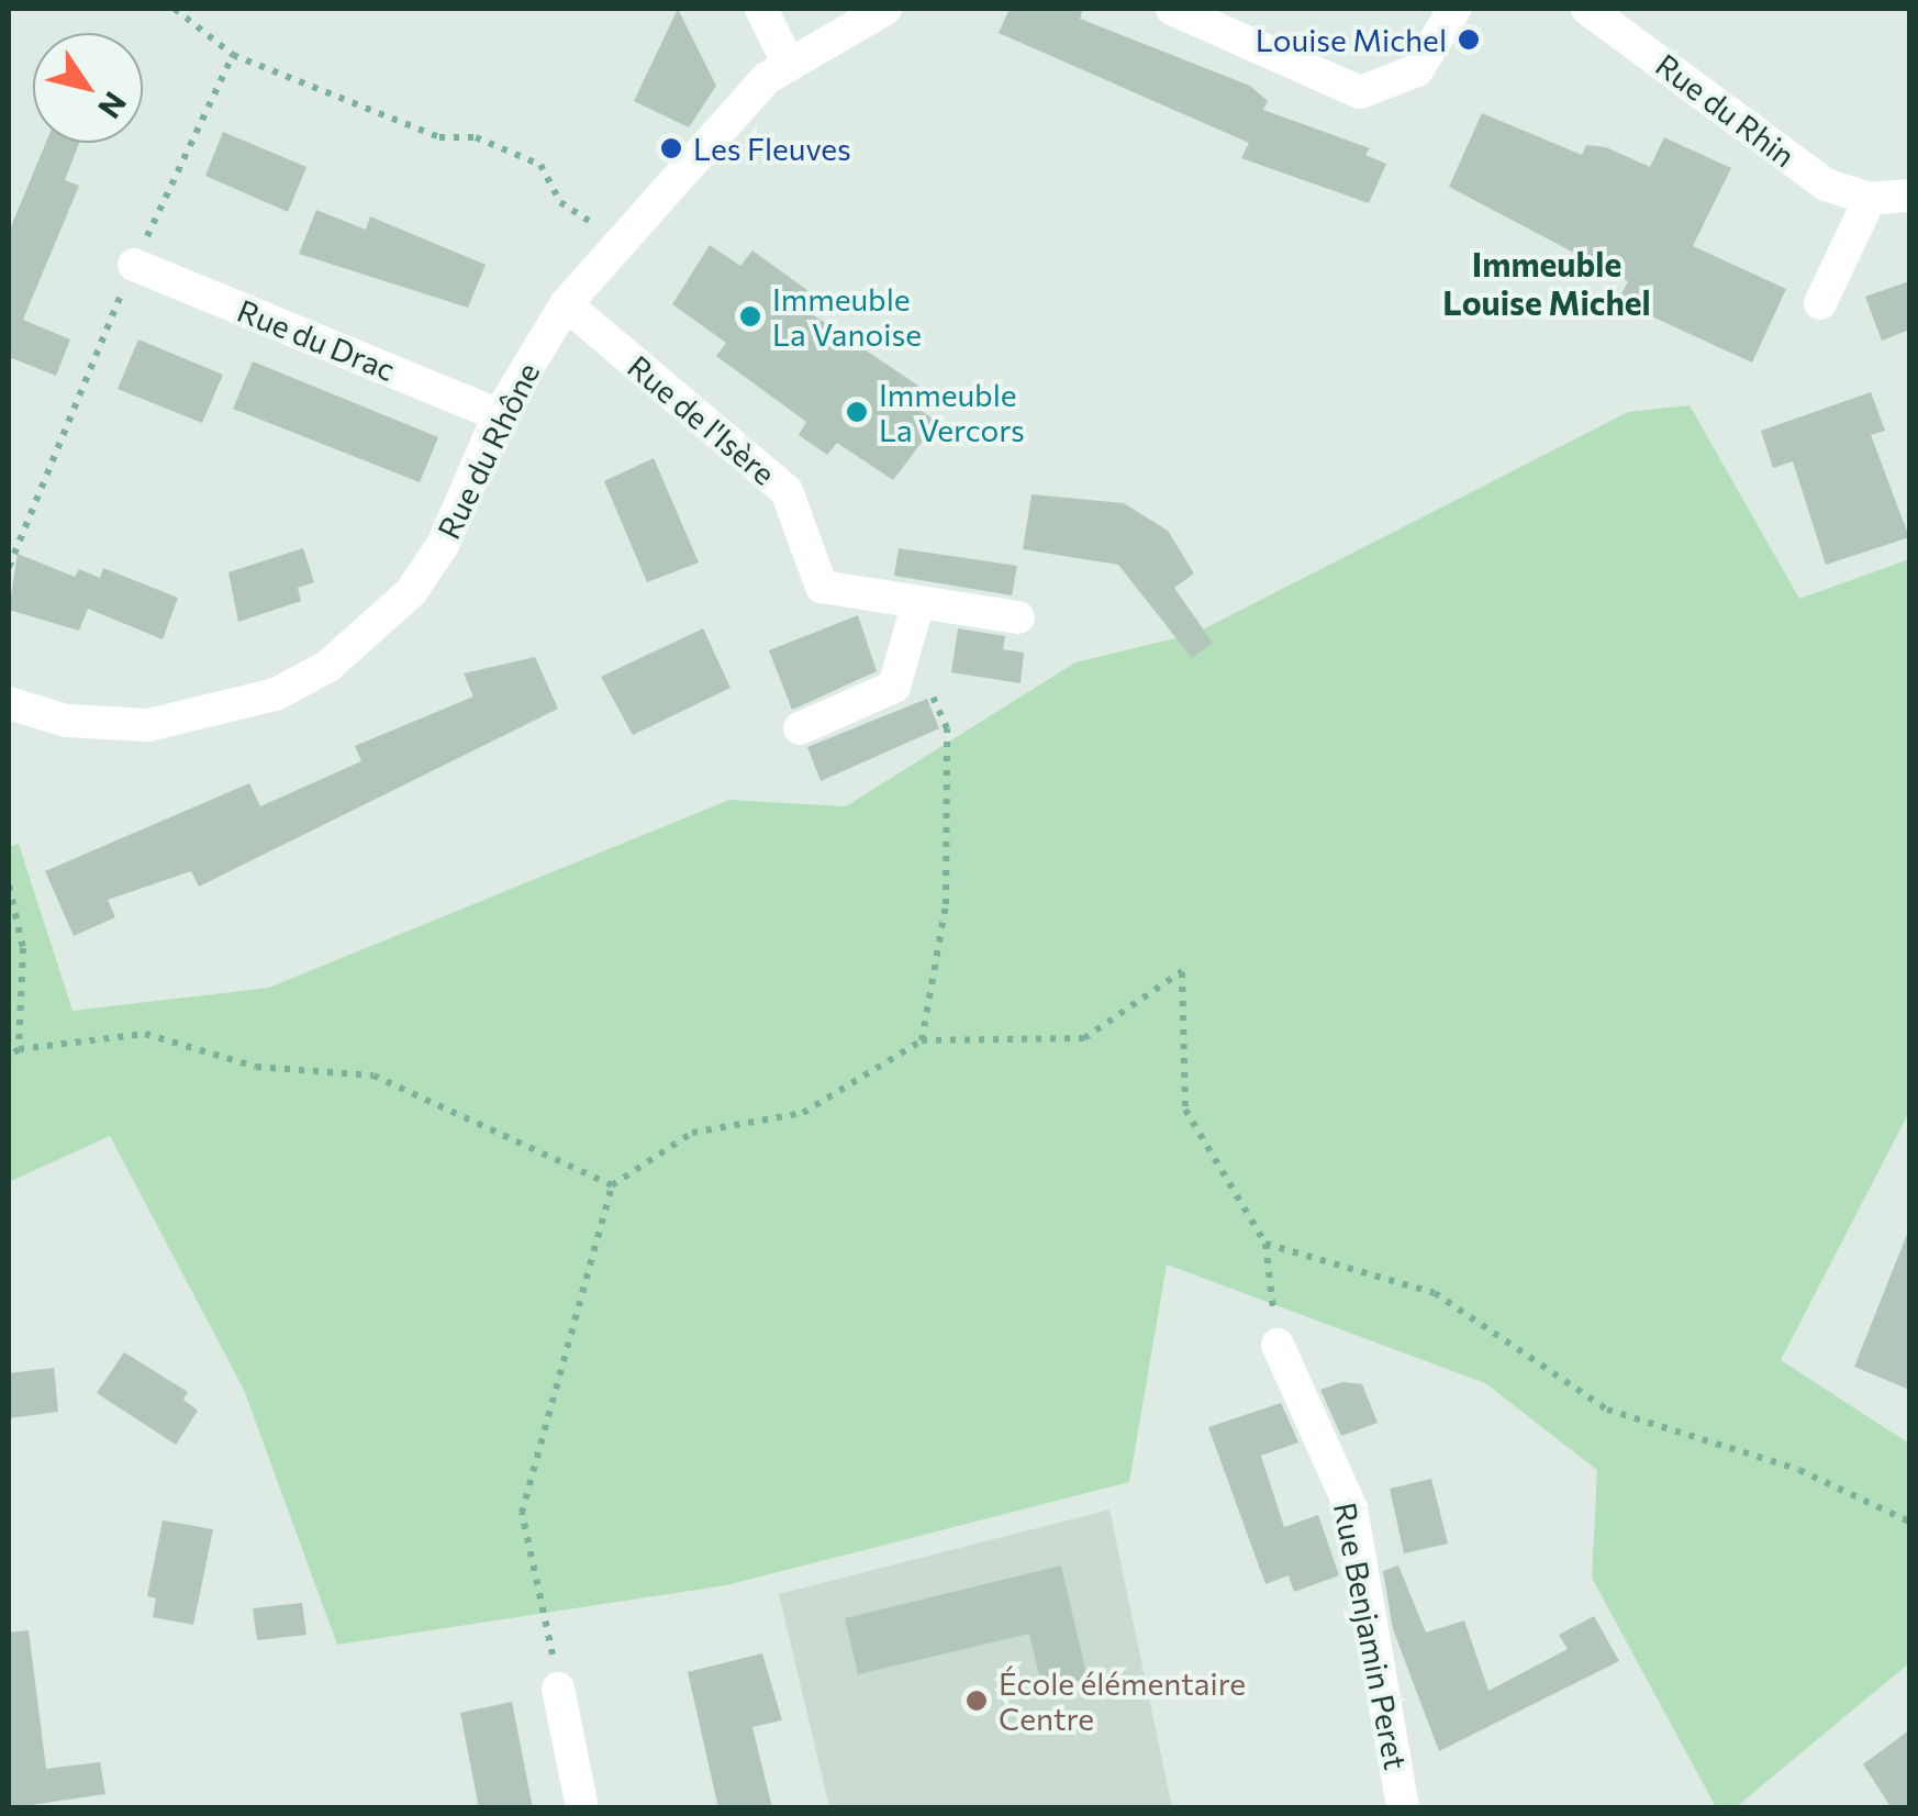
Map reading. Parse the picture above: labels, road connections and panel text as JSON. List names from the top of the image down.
{
  "streets": {
    "street": [
      "Rue du Rhin",
      "Rue du Drac",
      "Rue de l'Isère",
      "Rue du Rhône",
      "Rue Benjamin Peret"
    ]
  },
  "crossings": [
    ["Rue du Drac", "Rue du Rhône"],
    ["Rue de l'Isère", "Rue du Rhône"]
  ],
  "districts": ["Immeuble Louise Michel"],
  "places": [
    "Louise Michel",
    "Les Fleuves",
    "Immeuble La Vanoise",
    "Immeuble La Vercors",
    "École élémentaire Centre"
  ],
  "north": "bottom right"
}
